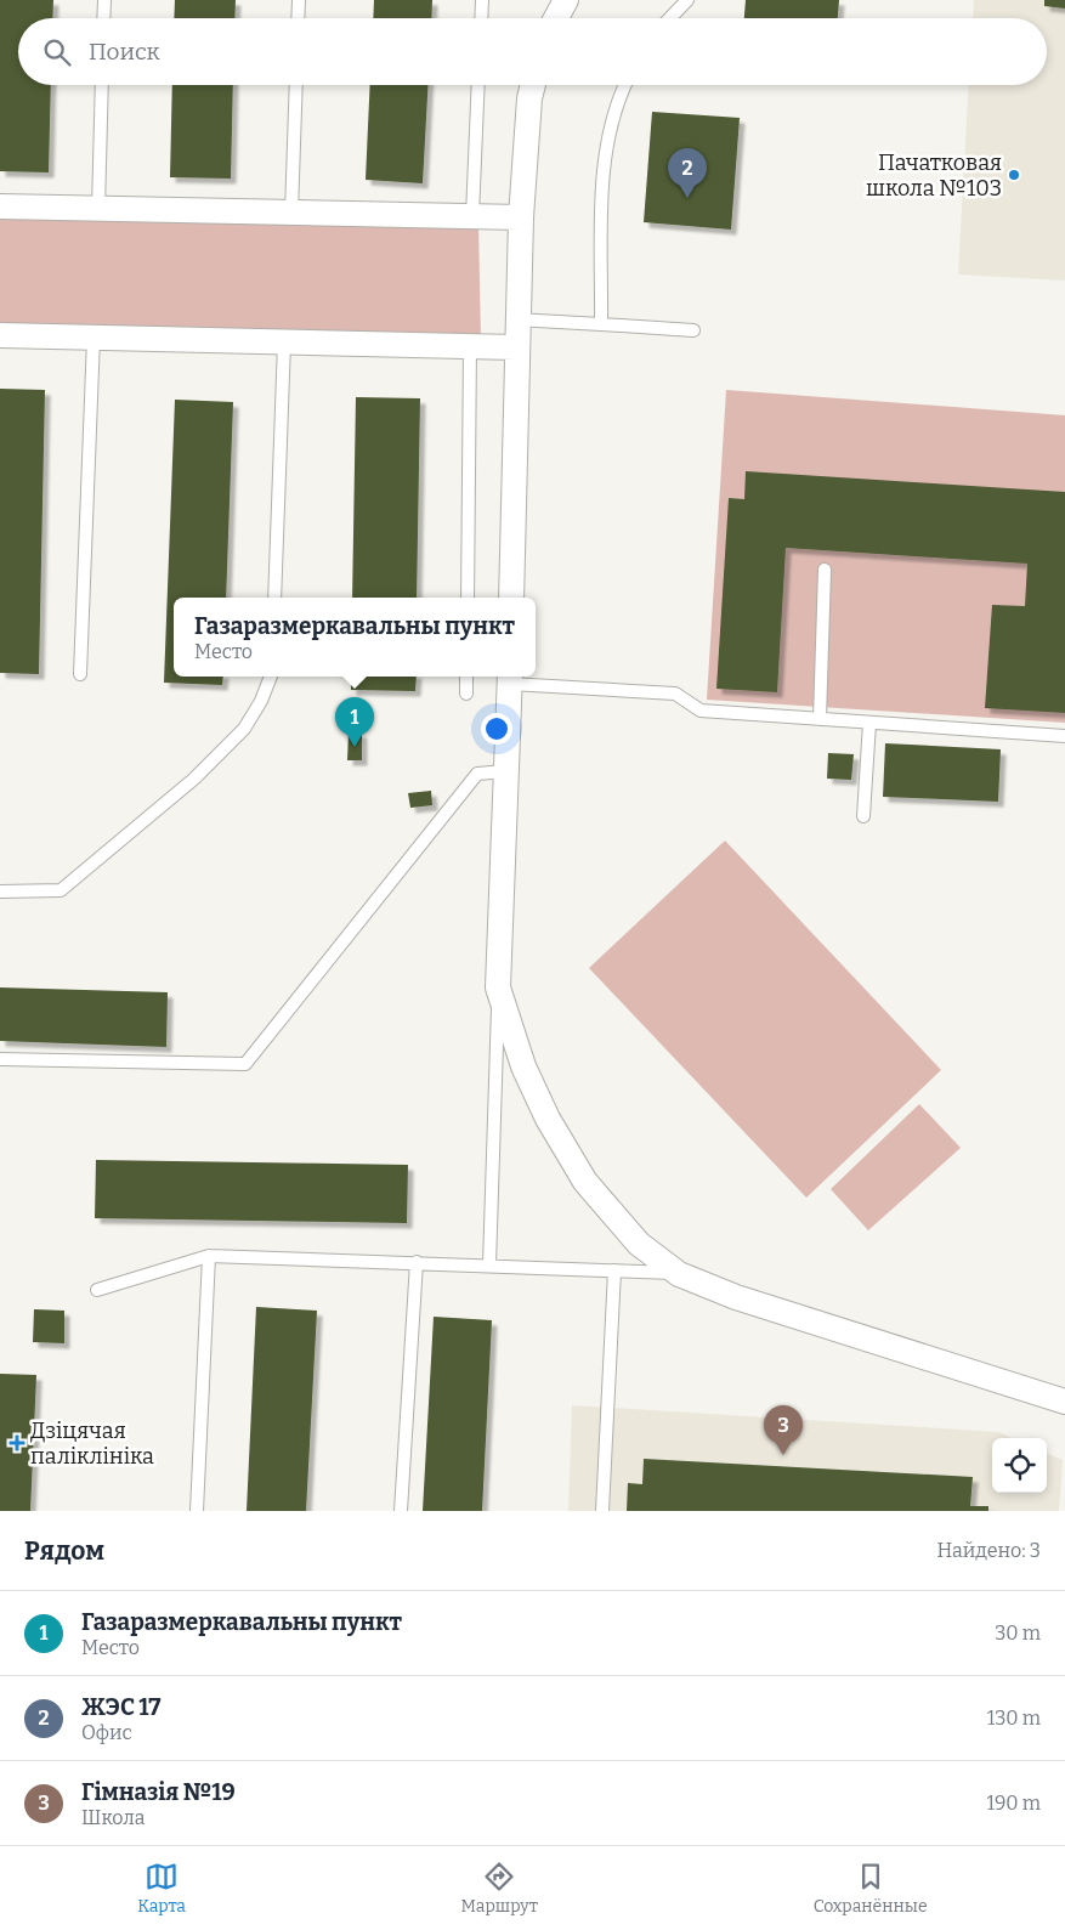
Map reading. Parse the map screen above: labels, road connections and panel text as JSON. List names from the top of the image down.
{
  "places": {
    "other": ["Пачатковая школа №103"],
    "health": ["Дзіцячая паліклініка"]
  },
  "page": {
    "search": "Поиск",
    "pins": ["2", "1", "3"],
    "popup": ["Газаразмеркавальны пункт", "Место"],
    "heading": ["Рядом", "Найдено: 3"],
    "list": [
      {
        "mark": "1",
        "name": "Газаразмеркавальны пункт",
        "note": "Место",
        "value": "30 m"
      },
      {
        "mark": "2",
        "name": "ЖЭС 17",
        "note": "Офис",
        "value": "130 m"
      },
      {
        "mark": "3",
        "name": "Гімназія №19",
        "note": "Школа",
        "value": "190 m"
      }
    ],
    "nav": ["Карта", "Маршрут", "Сохранённые"]
  }
}
